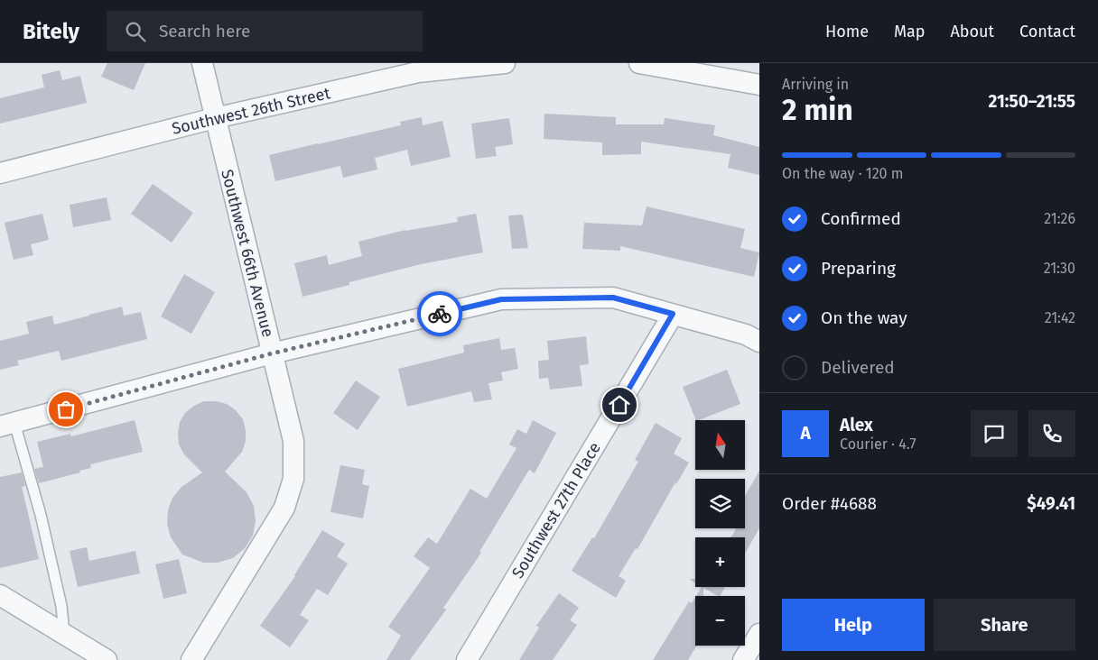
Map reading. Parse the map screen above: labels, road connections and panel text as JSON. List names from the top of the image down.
{
  "streets": {
    "street": ["Southwest 26th Street", "Southwest 66th Avenue", "Southwest 27th Place"]
  },
  "crossings": [
    ["Southwest 26th Street", "Southwest 66th Avenue"]
  ],
  "north": "top",
  "page": {
    "header": "Bitely",
    "search": "Search here",
    "nav": [
      "Home",
      "Map",
      "About",
      "Contact"
    ],
    "heading": ["2 min", "Arriving in", "21:50–21:55"],
    "panel": [
      "Alex",
      "Courier · 4.7",
      "Order #4688",
      "$49.41"
    ],
    "bar": "On the way · 120 m",
    "list": [
      ["Confirmed", "21:26"],
      ["Preparing", "21:30"],
      ["On the way", "21:42"],
      "Delivered"
    ],
    "round": "A",
    "map_buttons": ["+", "−"],
    "buttons": ["Help", "Share"]
  }
}
